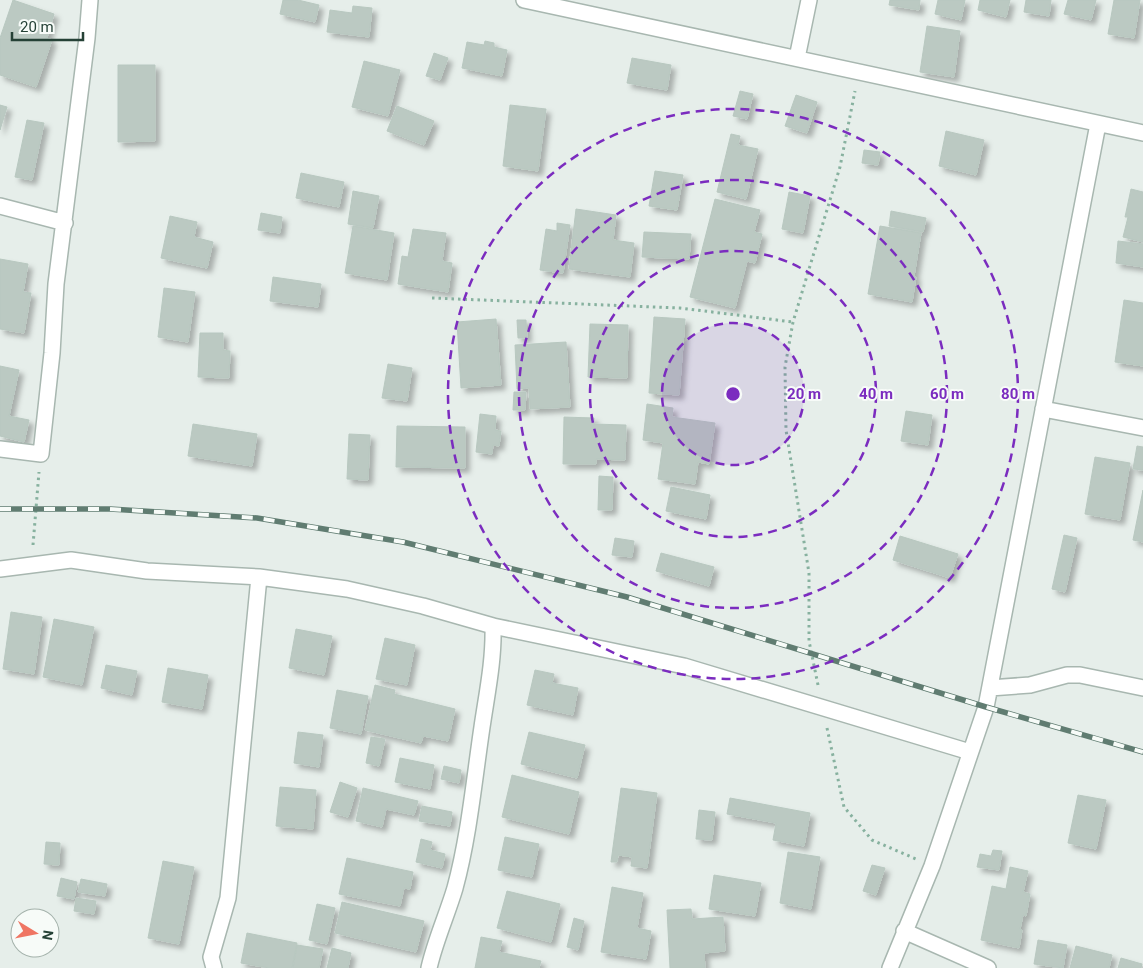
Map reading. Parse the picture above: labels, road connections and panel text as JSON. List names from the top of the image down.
{
  "scale_bar": "20 m",
  "north": "right",
  "rings": [
    "20 m",
    "40 m",
    "60 m",
    "80 m"
  ]
}
